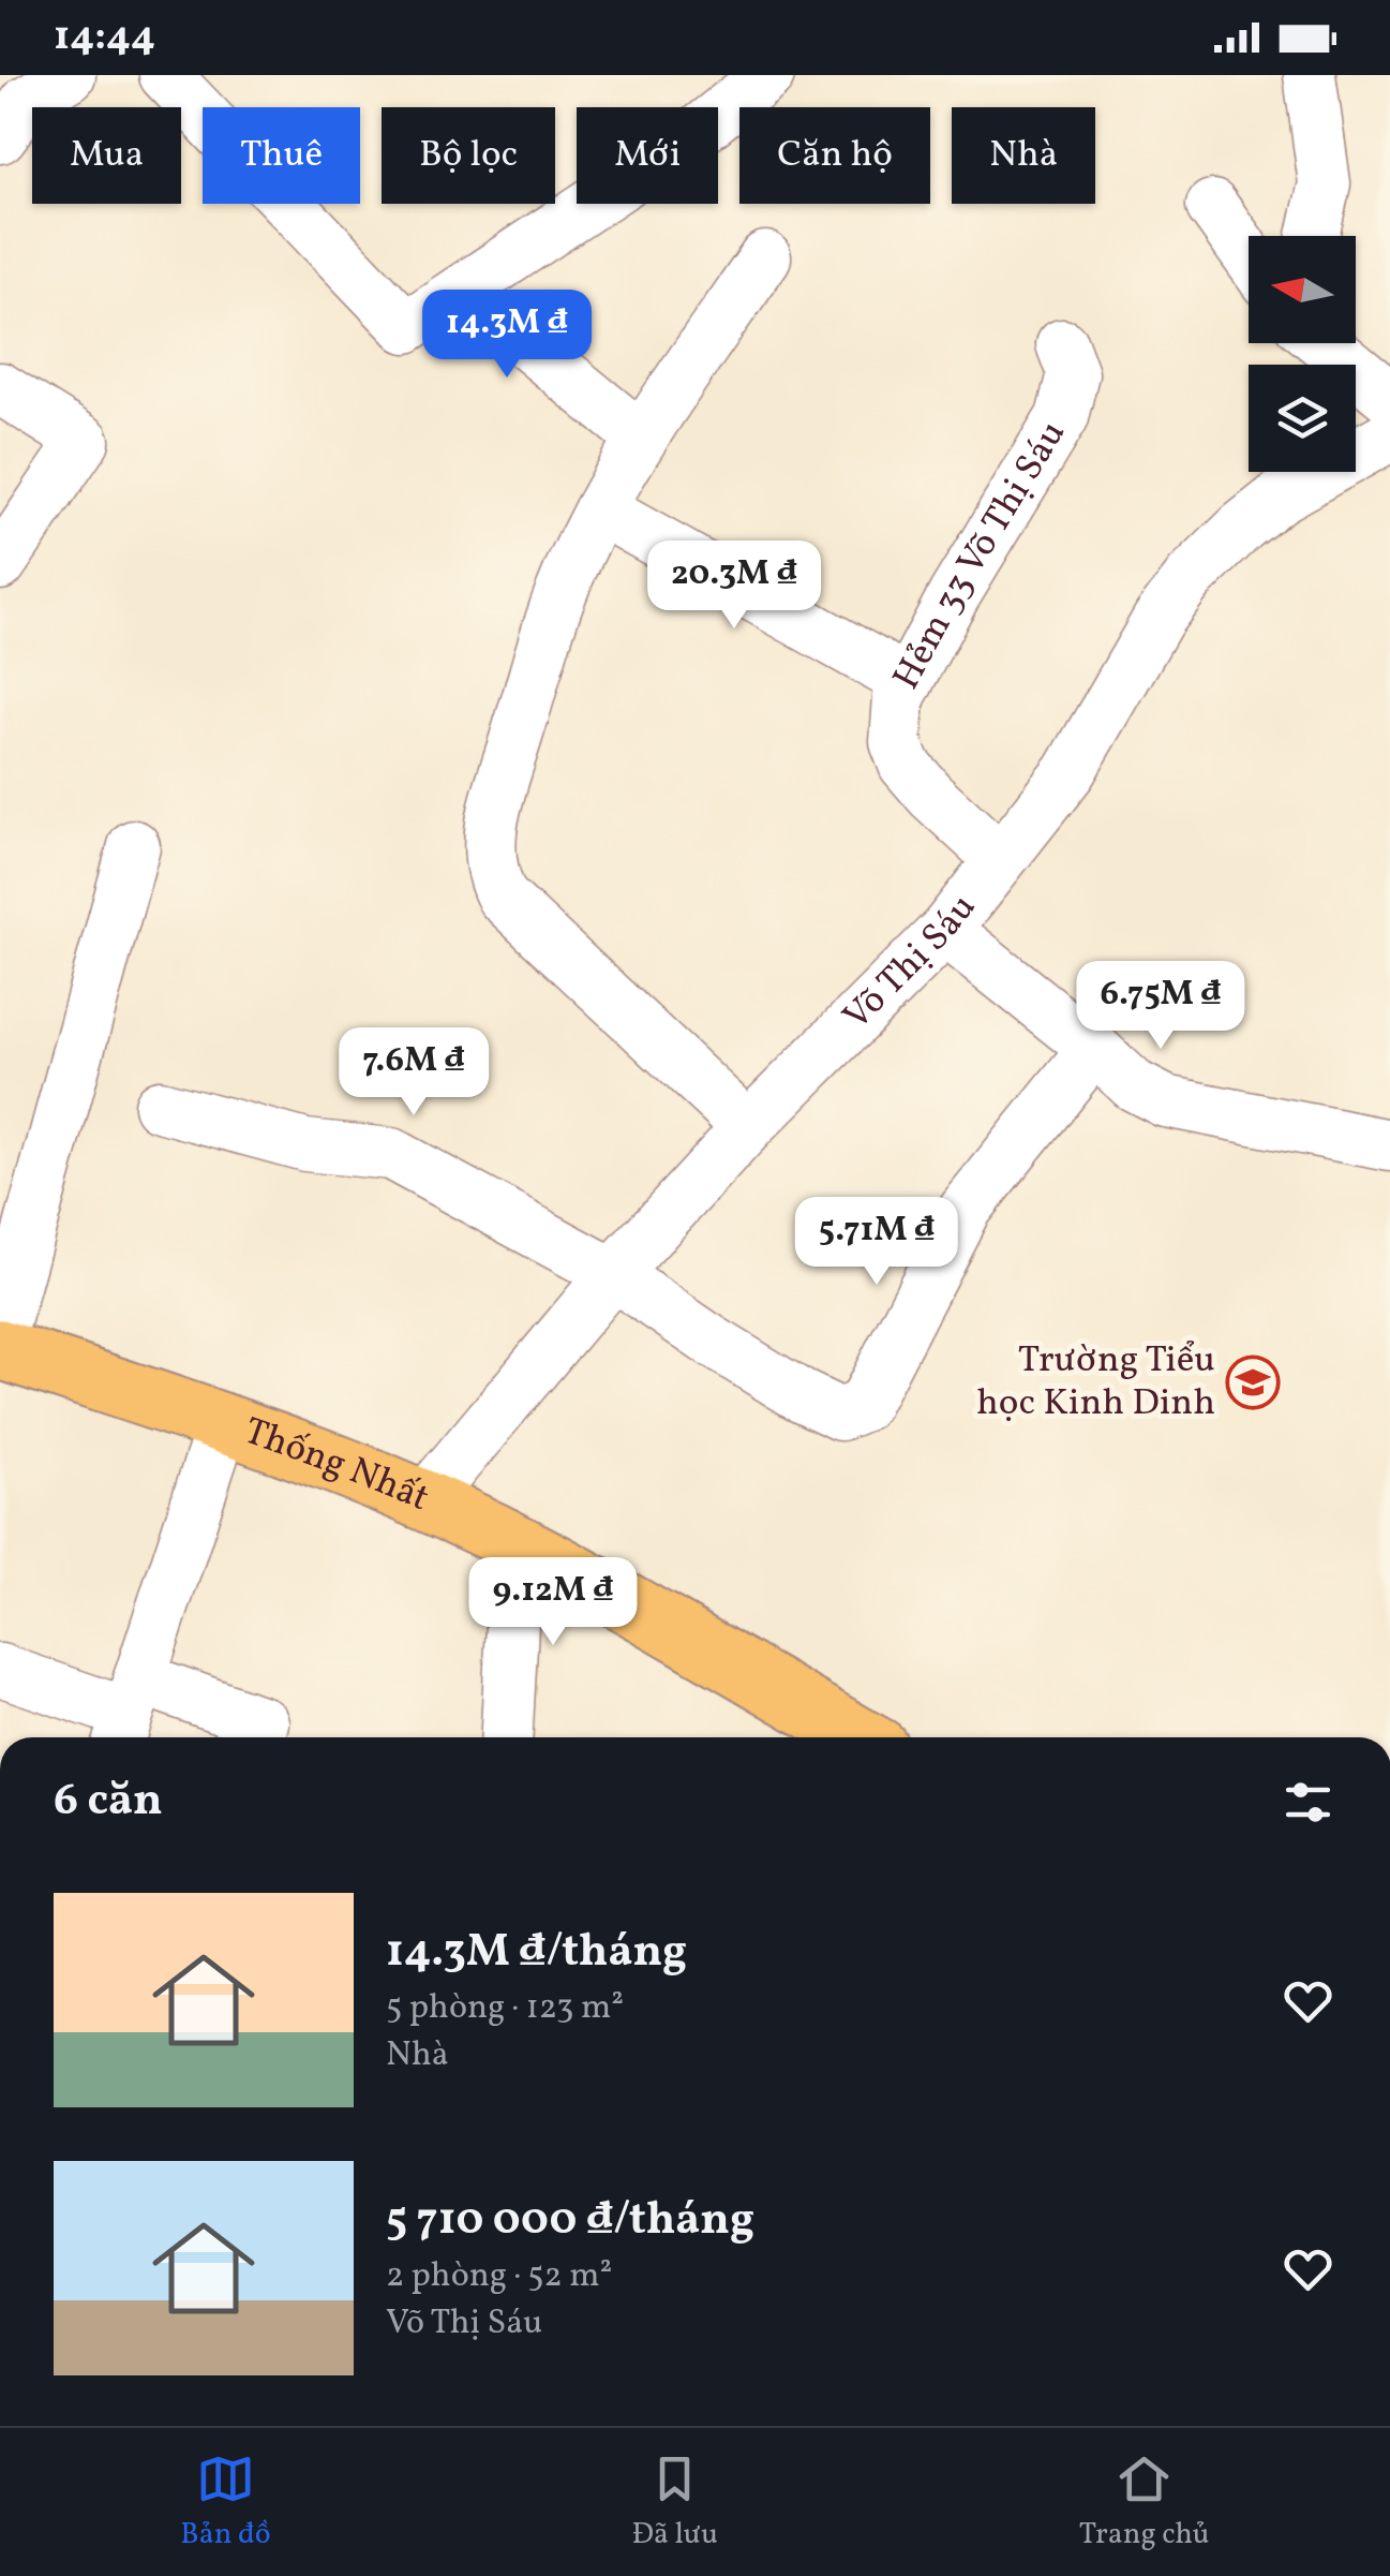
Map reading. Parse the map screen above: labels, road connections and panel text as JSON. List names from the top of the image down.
{
  "streets": {
    "main road": ["Thống Nhất"],
    "street": ["Hẻm 33 Võ Thị Sáu", "Võ Thị Sáu"]
  },
  "crossings": [
    ["Hẻm 33 Võ Thị Sáu", "Võ Thị Sáu"],
    ["Võ Thị Sáu", "Thống Nhất"]
  ],
  "places": {
    "school or university": ["Trường Tiểu học Kinh Dinh"]
  },
  "north": "left",
  "page": {
    "status": "14:44",
    "chip": [
      "Mua",
      "Thuê",
      "Bộ lọc",
      "Mới",
      "Căn hộ",
      "Nhà"
    ],
    "price": [
      "14.3M ₫",
      "20.3M ₫",
      "6.75M ₫",
      "7.6M ₫",
      "5.71M ₫",
      "9.12M ₫"
    ],
    "heading": "6 căn",
    "list": [
      {
        "name": "14.3M ₫/tháng",
        "note": "5 phòng · 123 m² · Nhà"
      },
      {
        "name": "5 710 000 ₫/tháng",
        "note": "2 phòng · 52 m² · Võ Thị Sáu"
      }
    ],
    "tabs": ["Bản đồ", "Đã lưu", "Trang chủ"]
  }
}
